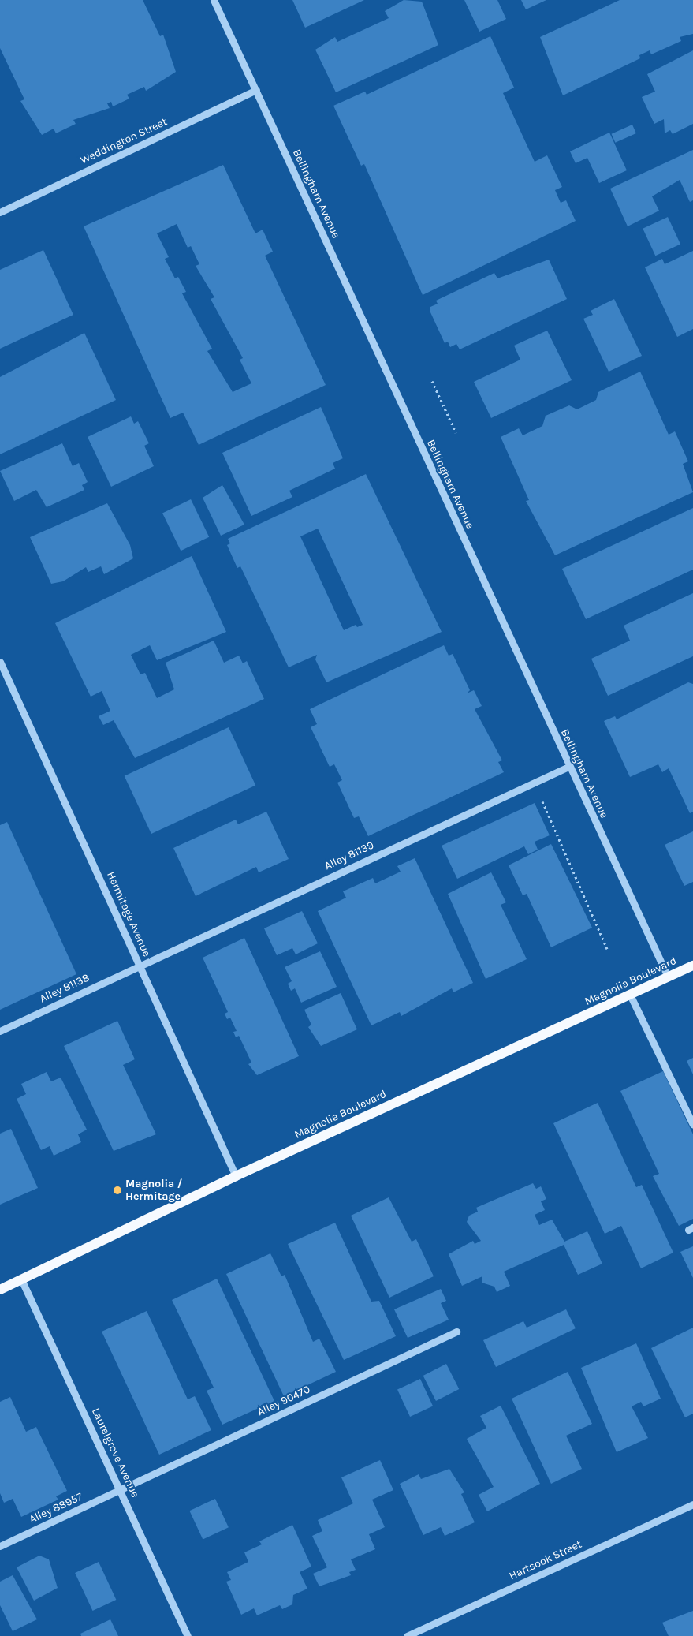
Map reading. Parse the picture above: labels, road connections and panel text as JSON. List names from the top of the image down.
{
  "streets": {
    "main road": ["Magnolia Boulevard"],
    "street": [
      "Weddington Street",
      "Bellingham Avenue",
      "Alley 81139",
      "Hermitage Avenue",
      "Alley 81138",
      "Alley 90470",
      "Laurelgrove Avenue",
      "Alley 88957",
      "Hartsook Street"
    ]
  },
  "crossings": [
    ["Weddington Street", "Bellingham Avenue"],
    ["Bellingham Avenue", "Alley 81139"],
    ["Bellingham Avenue", "Magnolia Boulevard"],
    ["Alley 81139", "Hermitage Avenue"],
    ["Alley 81139", "Alley 81138"],
    ["Hermitage Avenue", "Magnolia Boulevard"],
    ["Hermitage Avenue", "Alley 81138"],
    ["Magnolia Boulevard", "Laurelgrove Avenue"],
    ["Alley 90470", "Laurelgrove Avenue"],
    ["Alley 90470", "Alley 88957"],
    ["Laurelgrove Avenue", "Alley 88957"]
  ],
  "places": ["Magnolia / Hermitage"]
}
